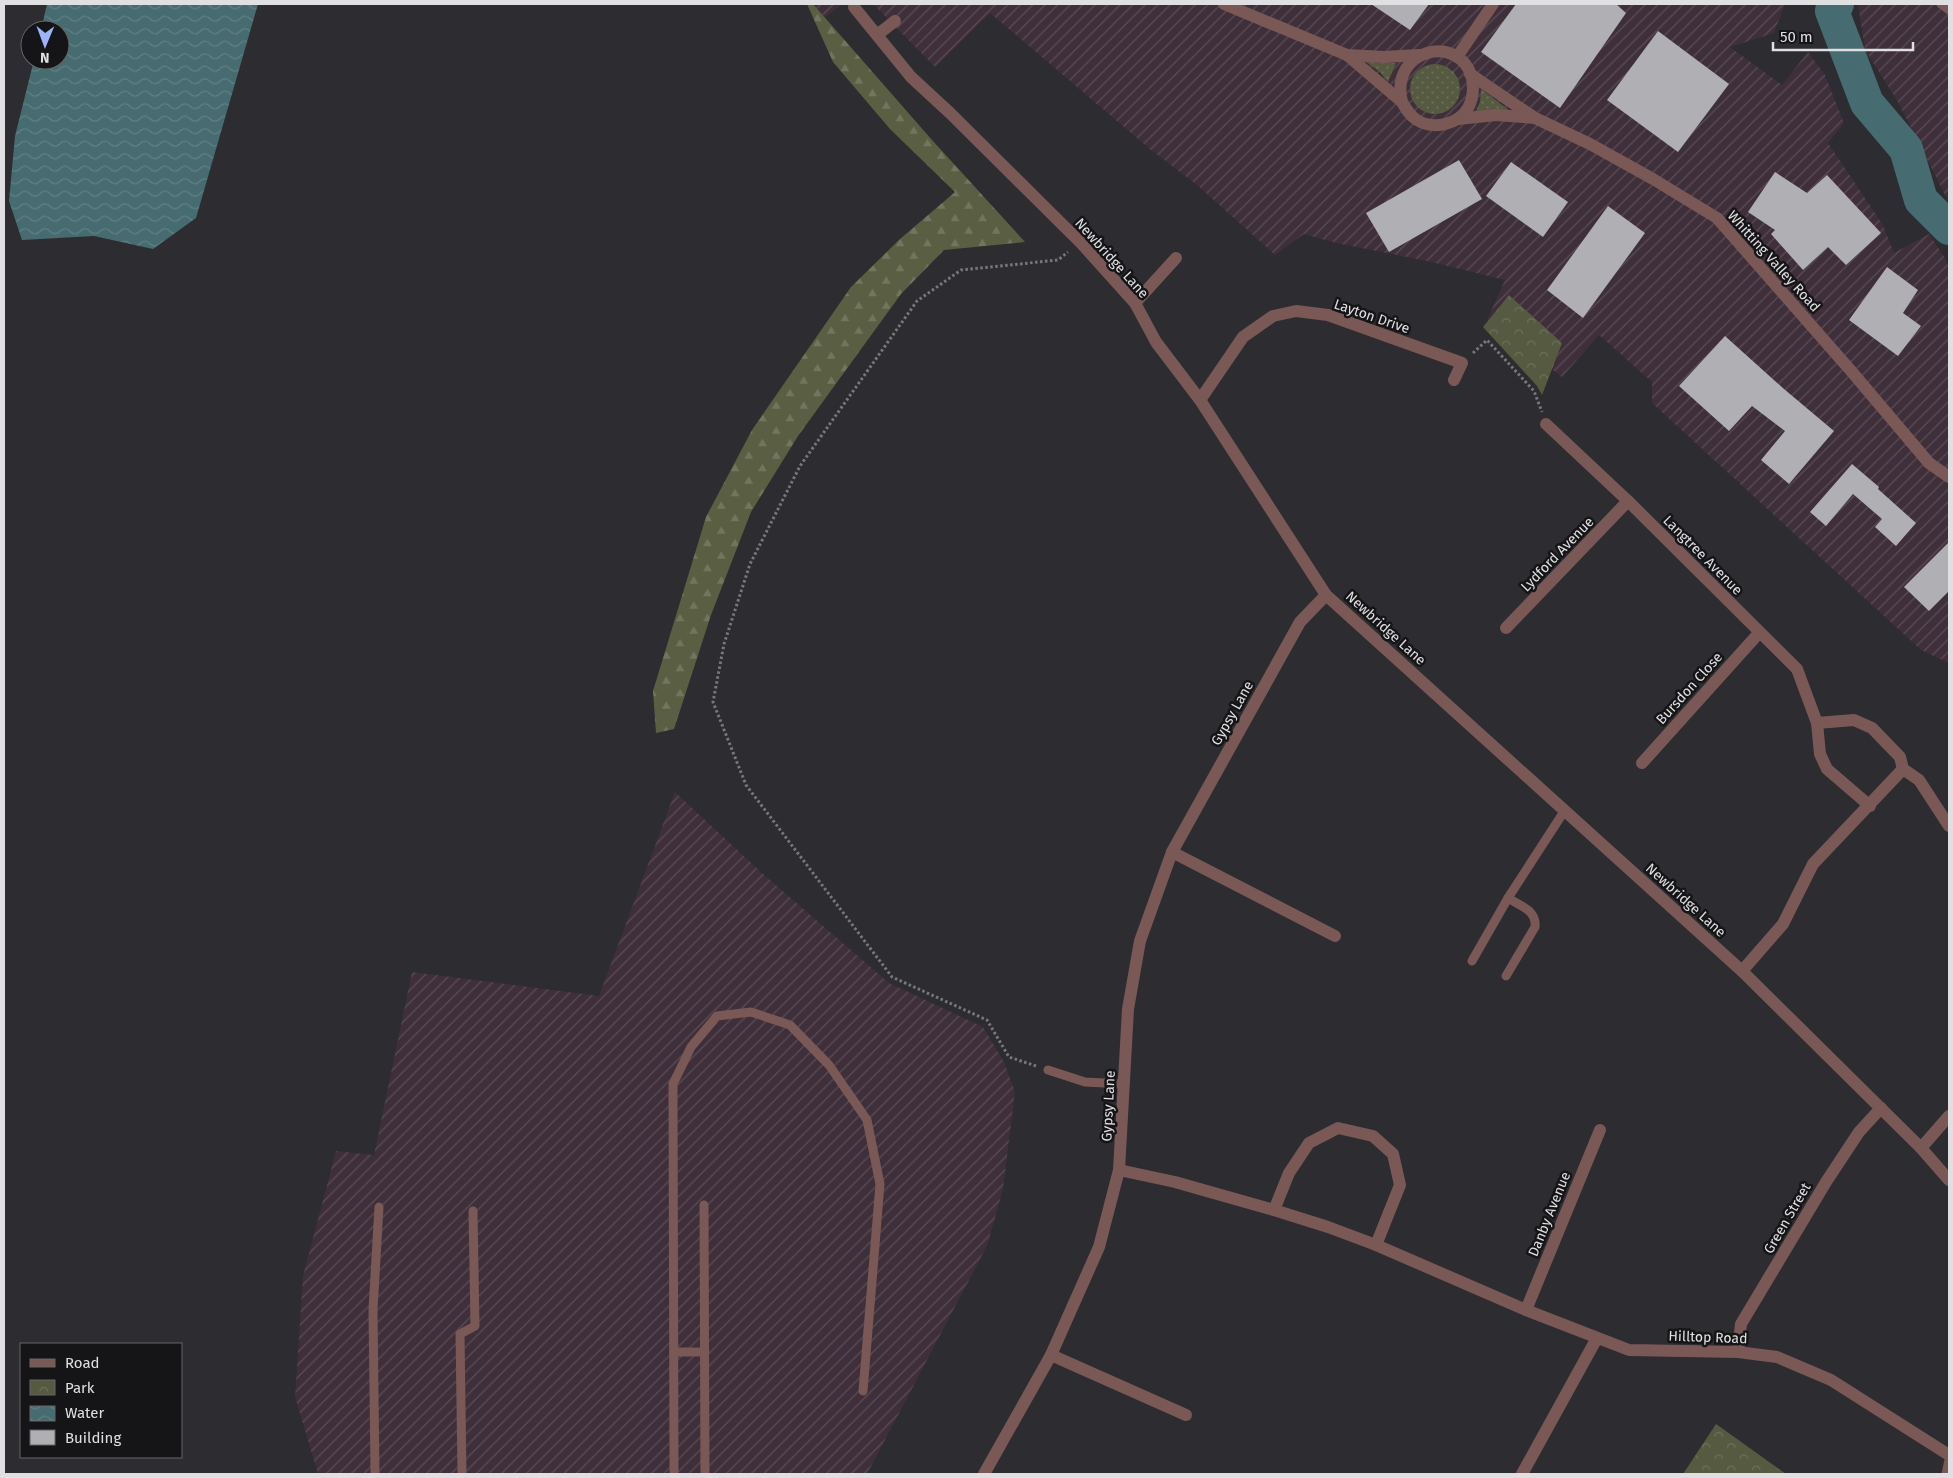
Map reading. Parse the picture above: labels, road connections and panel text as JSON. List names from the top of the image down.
{
  "streets": {
    "street": [
      "Newbridge Lane",
      "Whitting Valley Road",
      "Layton Drive",
      "Lydford Avenue",
      "Langtree Avenue",
      "Bursdon Close",
      "Gypsy Lane",
      "Danby Avenue",
      "Green Street",
      "Hilltop Road"
    ]
  },
  "crossings": [
    ["Newbridge Lane", "Layton Drive"],
    ["Newbridge Lane", "Gypsy Lane"],
    ["Newbridge Lane", "Green Street"],
    ["Lydford Avenue", "Langtree Avenue"],
    ["Langtree Avenue", "Bursdon Close"],
    ["Green Street", "Hilltop Road"]
  ],
  "legend": [
    "Road",
    "Park",
    "Water",
    "Building"
  ],
  "scale_bar": "50 m",
  "north": "bottom"
}
